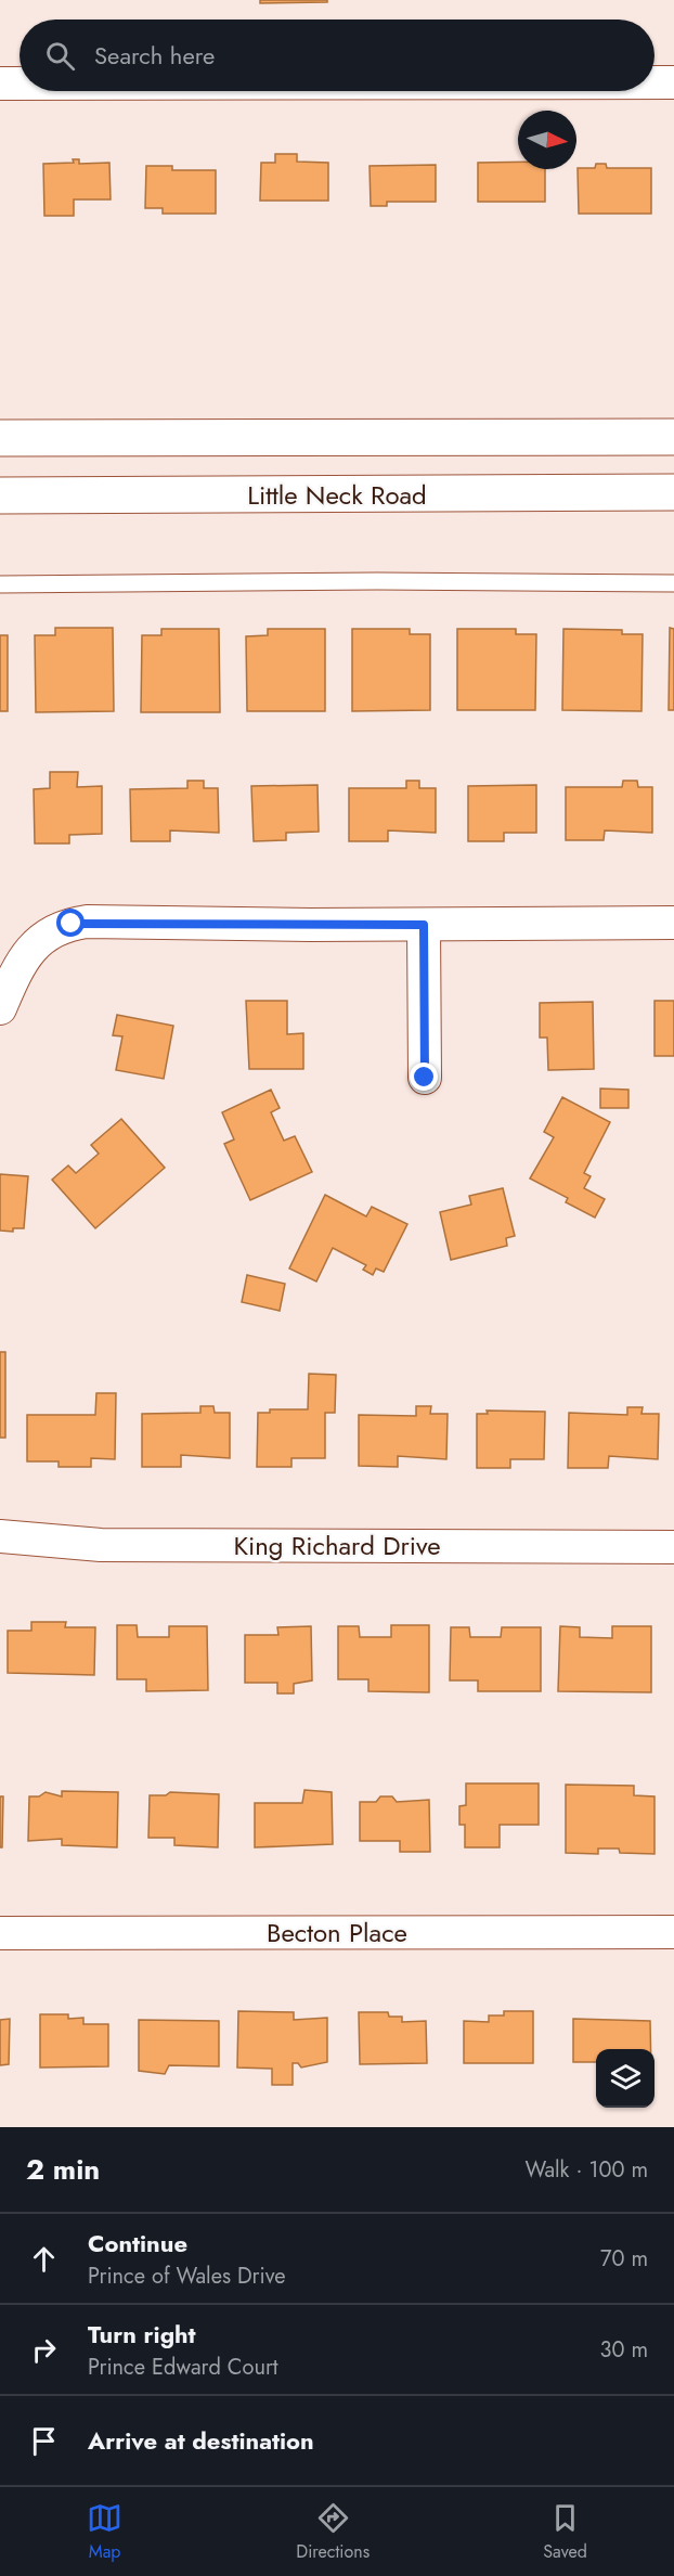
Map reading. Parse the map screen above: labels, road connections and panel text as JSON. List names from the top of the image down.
{
  "streets": {
    "street": ["Little Neck Road", "King Richard Drive", "Becton Place"]
  },
  "north": "right",
  "page": {
    "search": "Search here",
    "heading": ["2 min", "Walk · 100 m"],
    "list": [
      ["Continue", "Prince of Wales Drive", "70 m"],
      ["Turn right", "Prince Edward Court", "30 m"],
      "Arrive at destination"
    ],
    "nav": ["Map", "Directions", "Saved"]
  }
}
